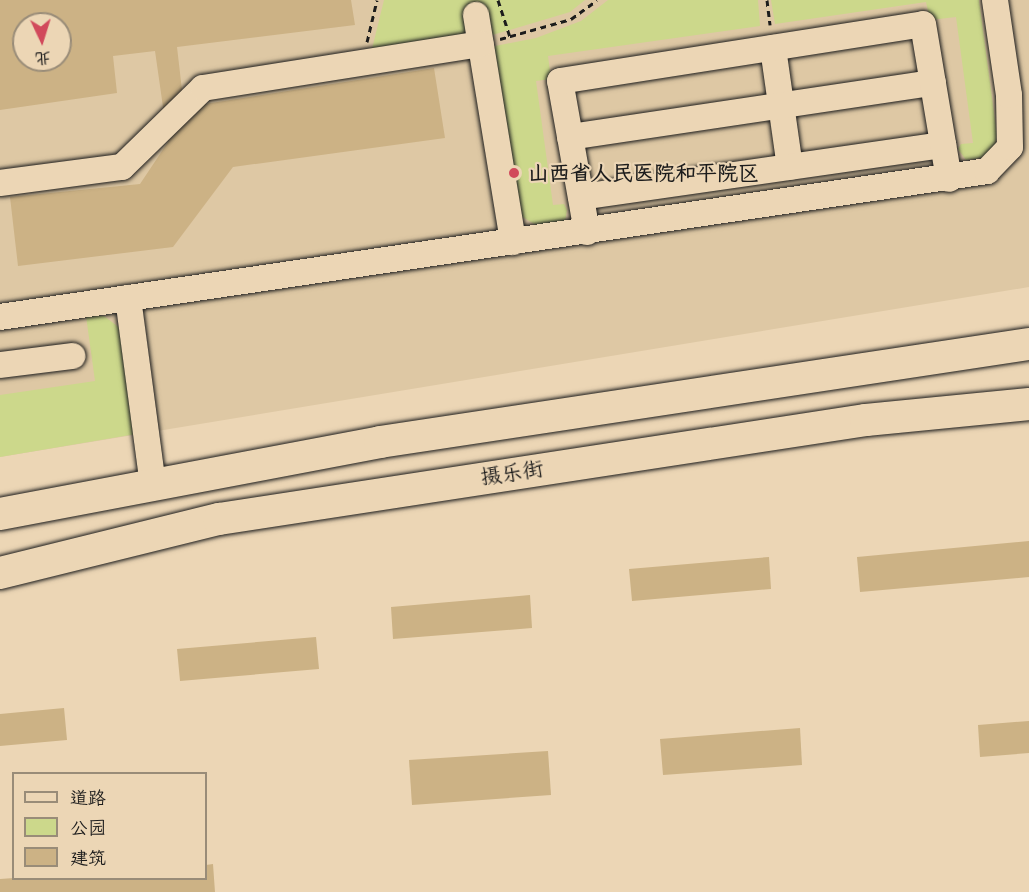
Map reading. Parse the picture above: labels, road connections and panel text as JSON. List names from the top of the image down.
{
  "streets": {
    "main road": ["摄乐街"]
  },
  "places": ["山西省人民医院和平院区"],
  "legend": ["道路", "公园", "建筑"],
  "north": "bottom"
}
